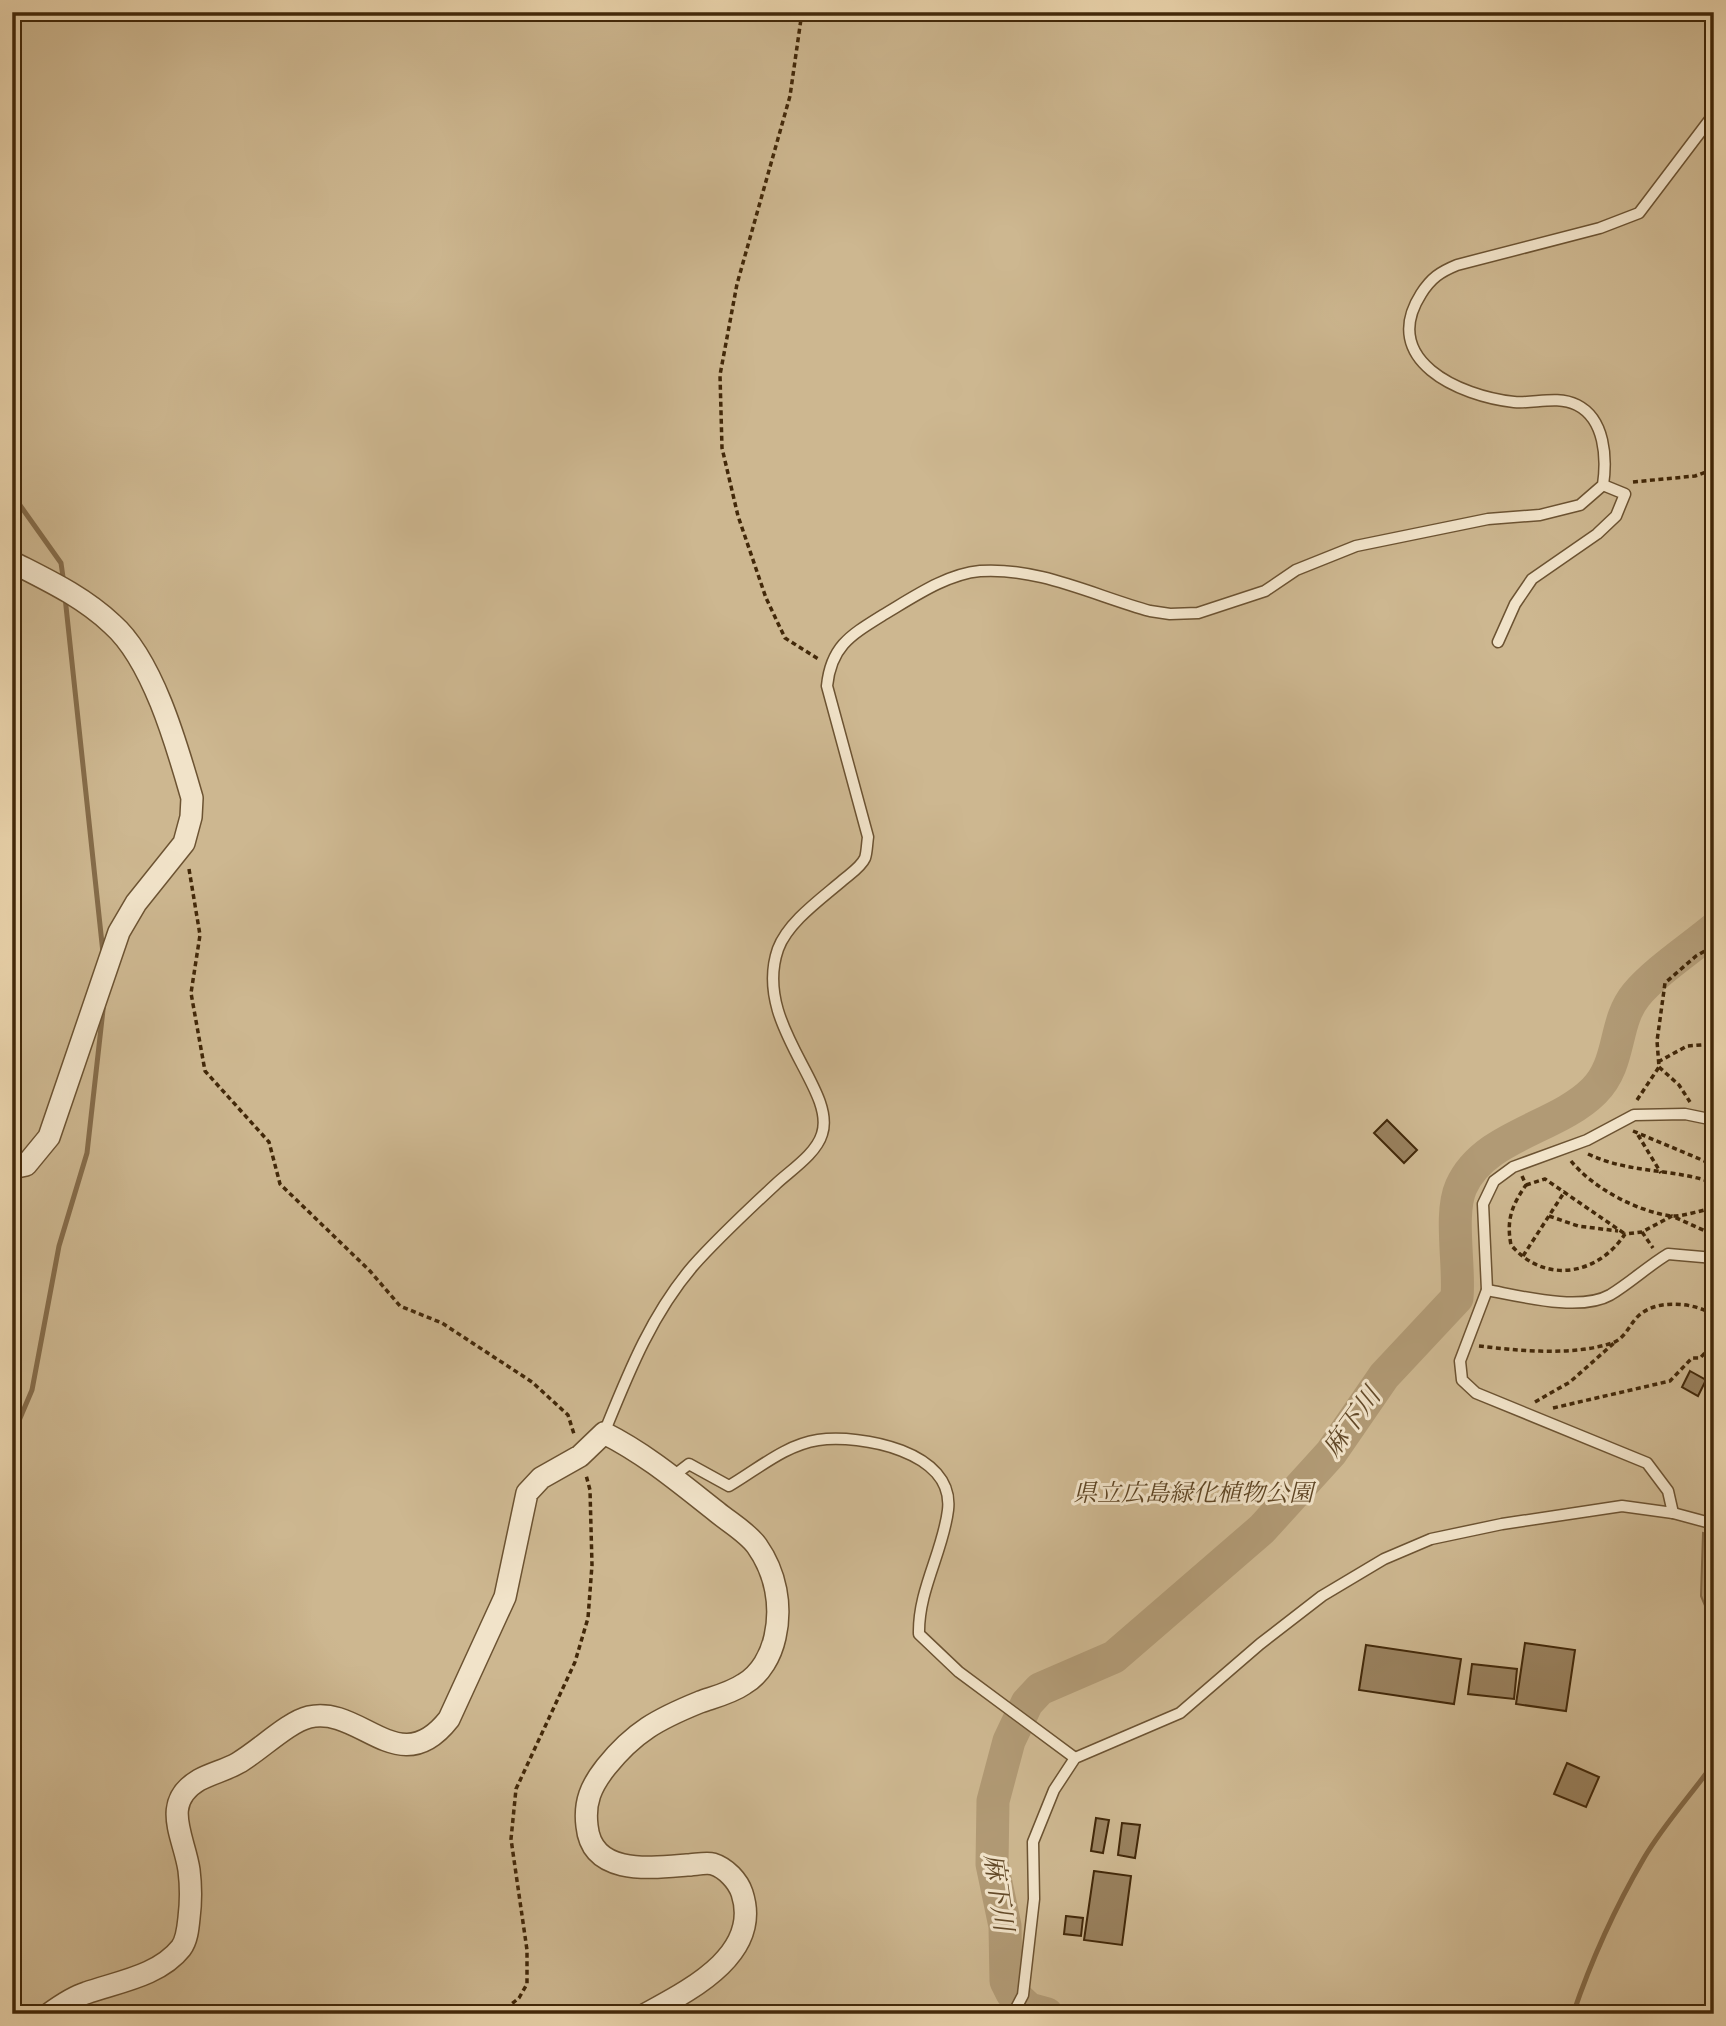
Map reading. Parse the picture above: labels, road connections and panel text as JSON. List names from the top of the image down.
{
  "water": ["麻下川"],
  "parks": ["県立広島緑化植物公園"]
}
